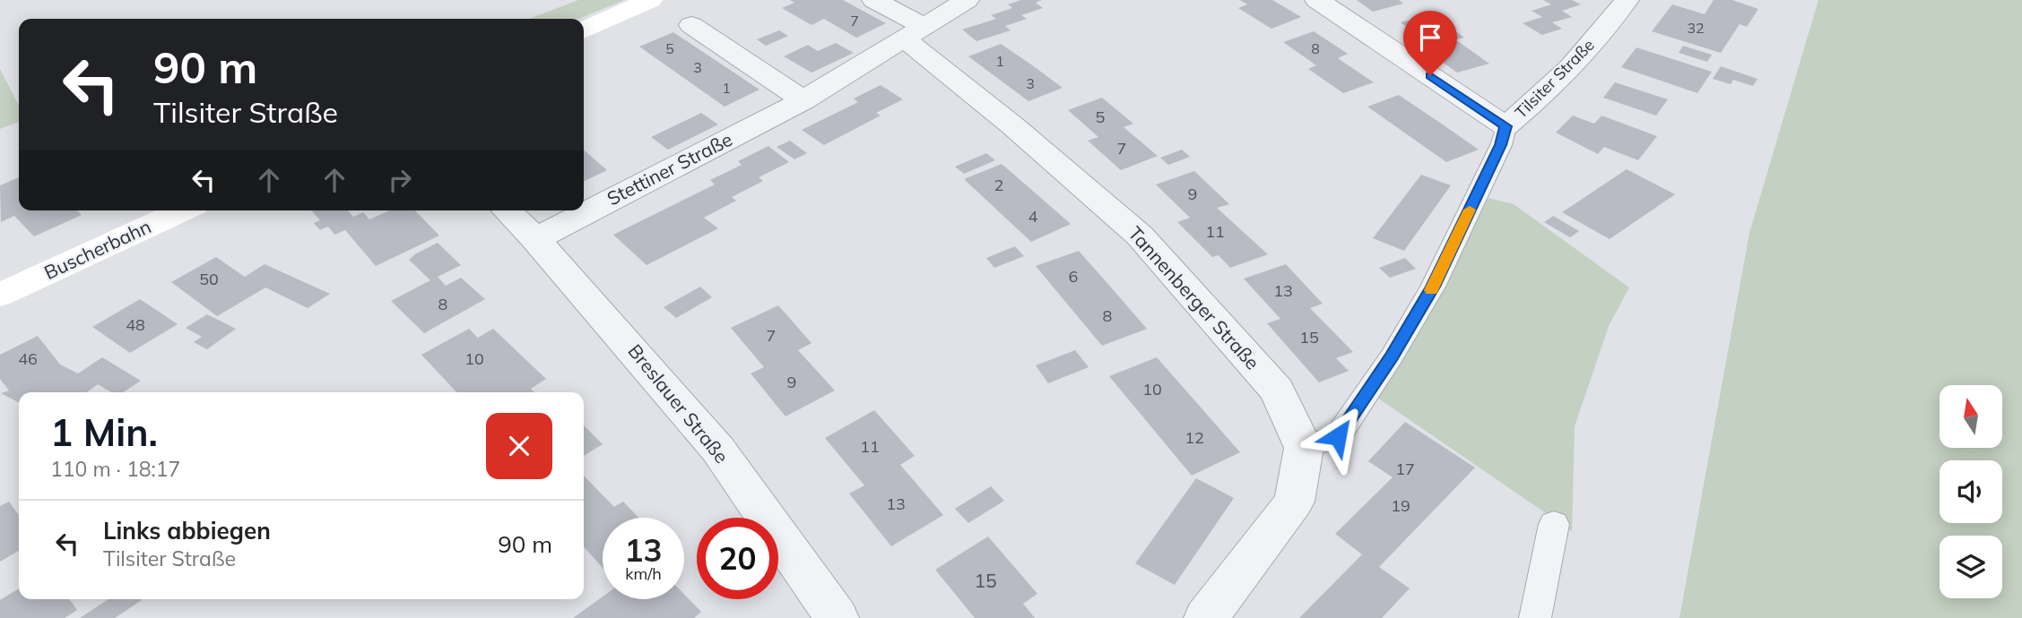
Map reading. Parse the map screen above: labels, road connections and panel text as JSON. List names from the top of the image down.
{
  "streets": {
    "main road": ["Buscherbahn"],
    "street": [
      "Tilsiter Straße",
      "Stettiner Straße",
      "Tannenberger Straße",
      "Breslauer Straße"
    ]
  },
  "crossings": [
    ["Stettiner Straße", "Tannenberger Straße"],
    ["Stettiner Straße", "Breslauer Straße"]
  ],
  "house_numbers": [
    "7",
    "32",
    "5",
    "8",
    "1",
    "3",
    "3",
    "1",
    "5",
    "7",
    "2",
    "9",
    "4",
    "11",
    "6",
    "50",
    "13",
    "8",
    "8",
    "48",
    "7",
    "15",
    "46",
    "10",
    "9",
    "10",
    "12",
    "11",
    "17",
    "13",
    "19",
    "15"
  ],
  "north": "top",
  "page": {
    "turn": ["90 m", "Tilsiter Straße"],
    "heading": ["1 Min.", "110 m · 18:17"],
    "list": [
      {
        "name": "Links abbiegen",
        "note": "Tilsiter Straße",
        "value": "90 m"
      }
    ],
    "speed": "13 km/h",
    "limit": "20"
  }
}
